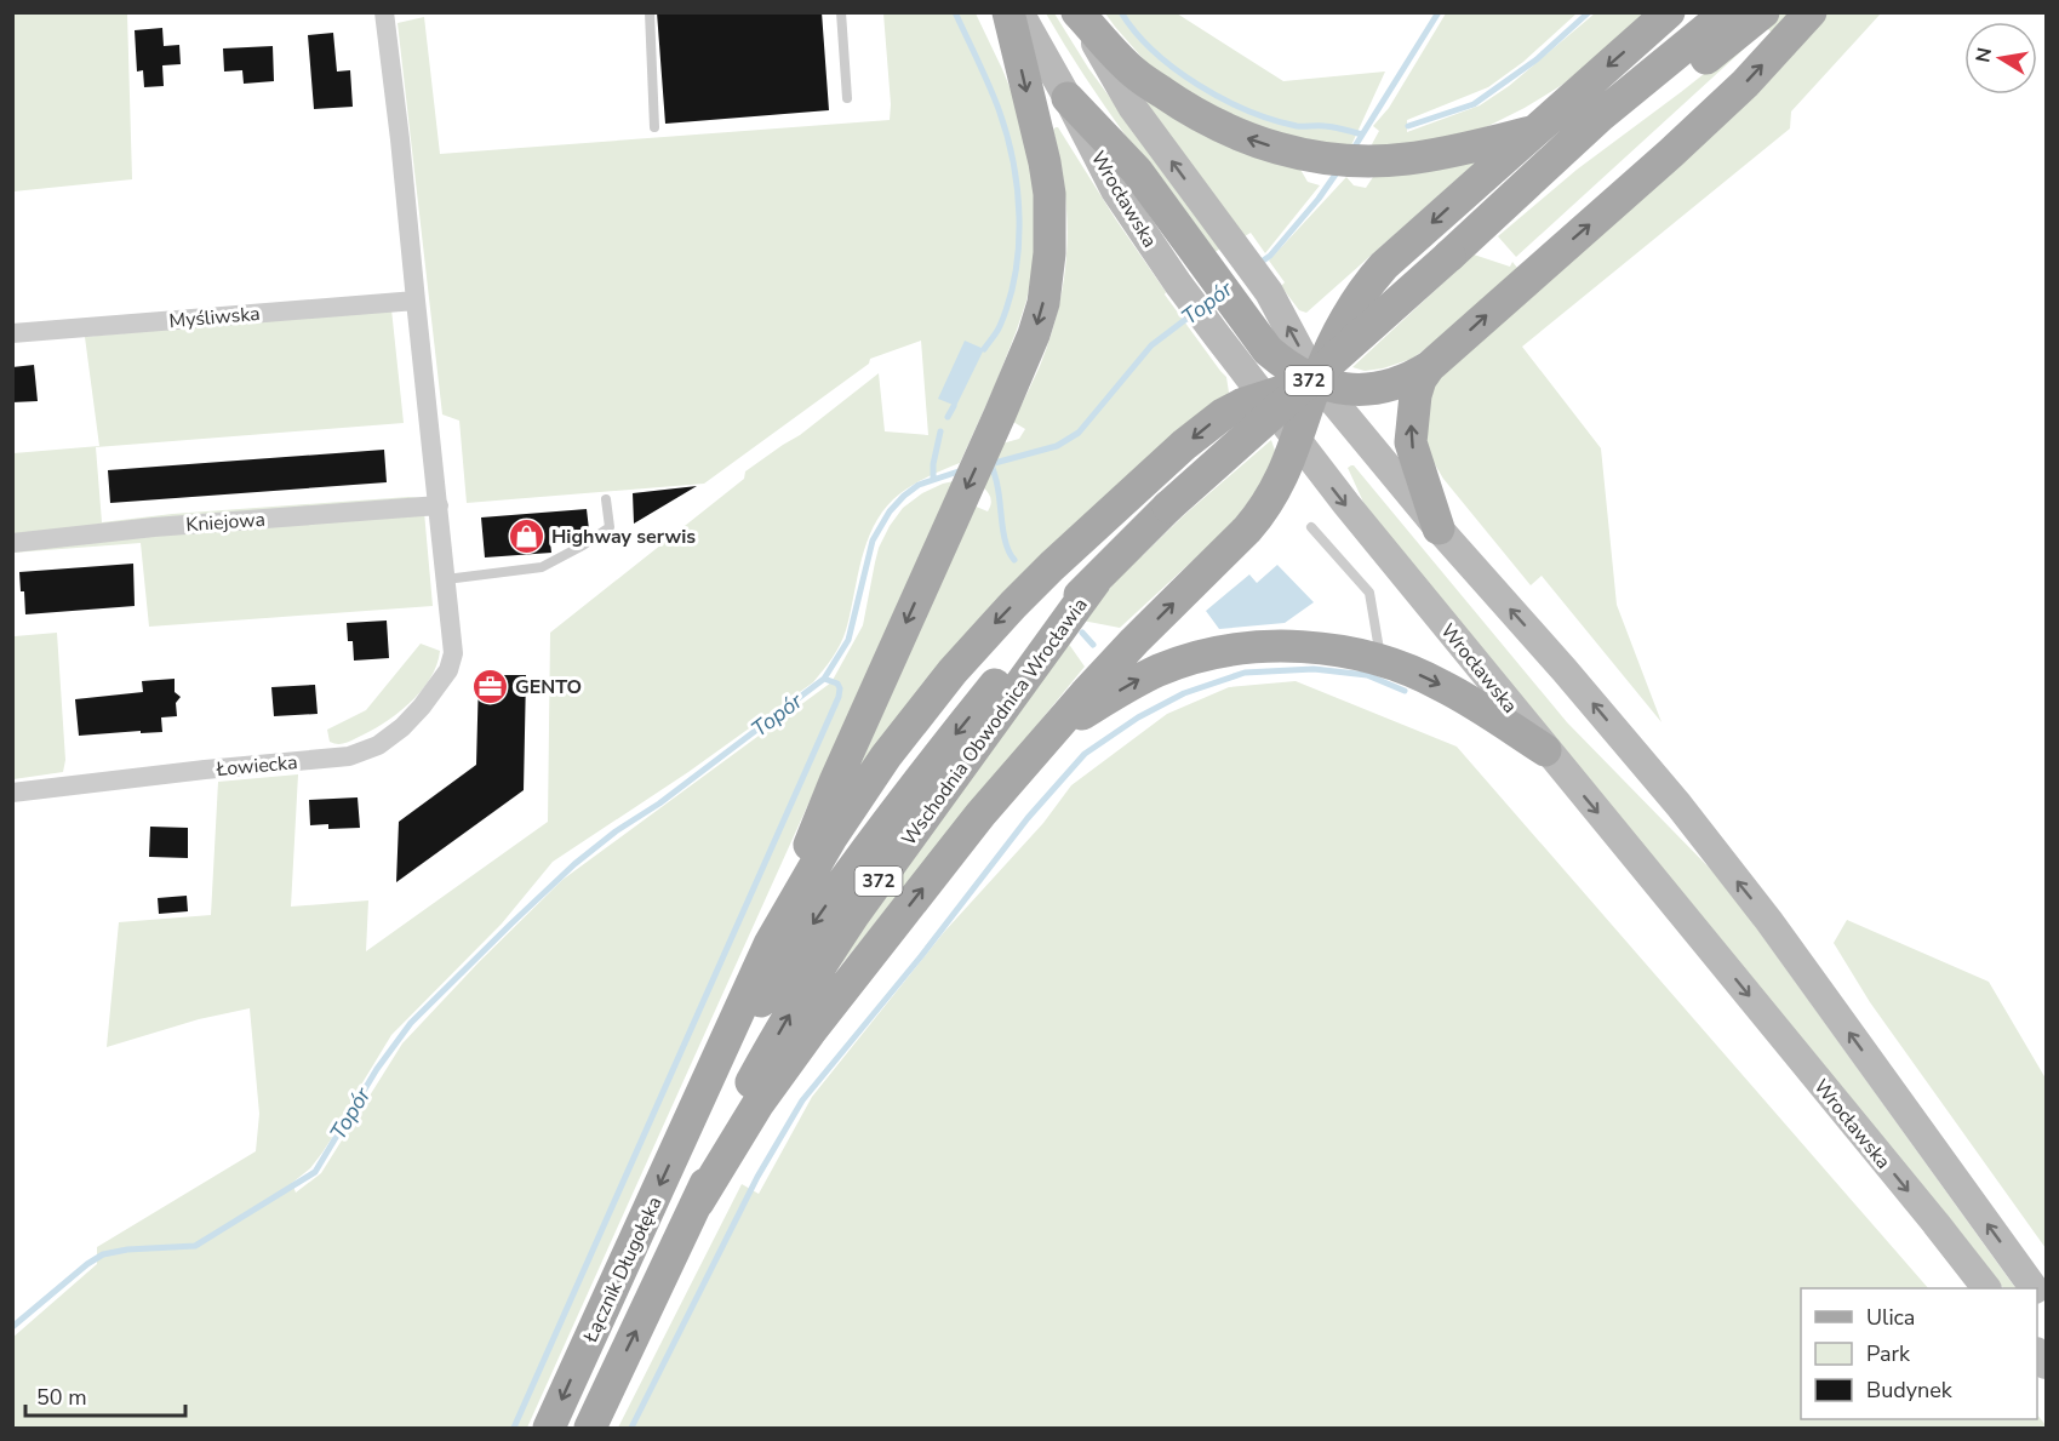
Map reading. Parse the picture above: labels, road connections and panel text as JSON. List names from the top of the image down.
{
  "streets": {
    "main road": [
      "Wrocławska",
      "372",
      "Wschodnia Obwodnica Wrocławia",
      "Łącznik Długołęka"
    ],
    "street": ["Myśliwska", "Kniejowa", "Łowiecka"]
  },
  "crossings": [
    ["Wschodnia Obwodnica Wrocławia", "Łącznik Długołęka"]
  ],
  "water": ["Topór"],
  "places": {
    "shop": ["Highway serwis"],
    "office": ["GENTO"]
  },
  "legend": ["Ulica", "Park", "Budynek"],
  "scale_bar": "50 m",
  "north": "left"
}
